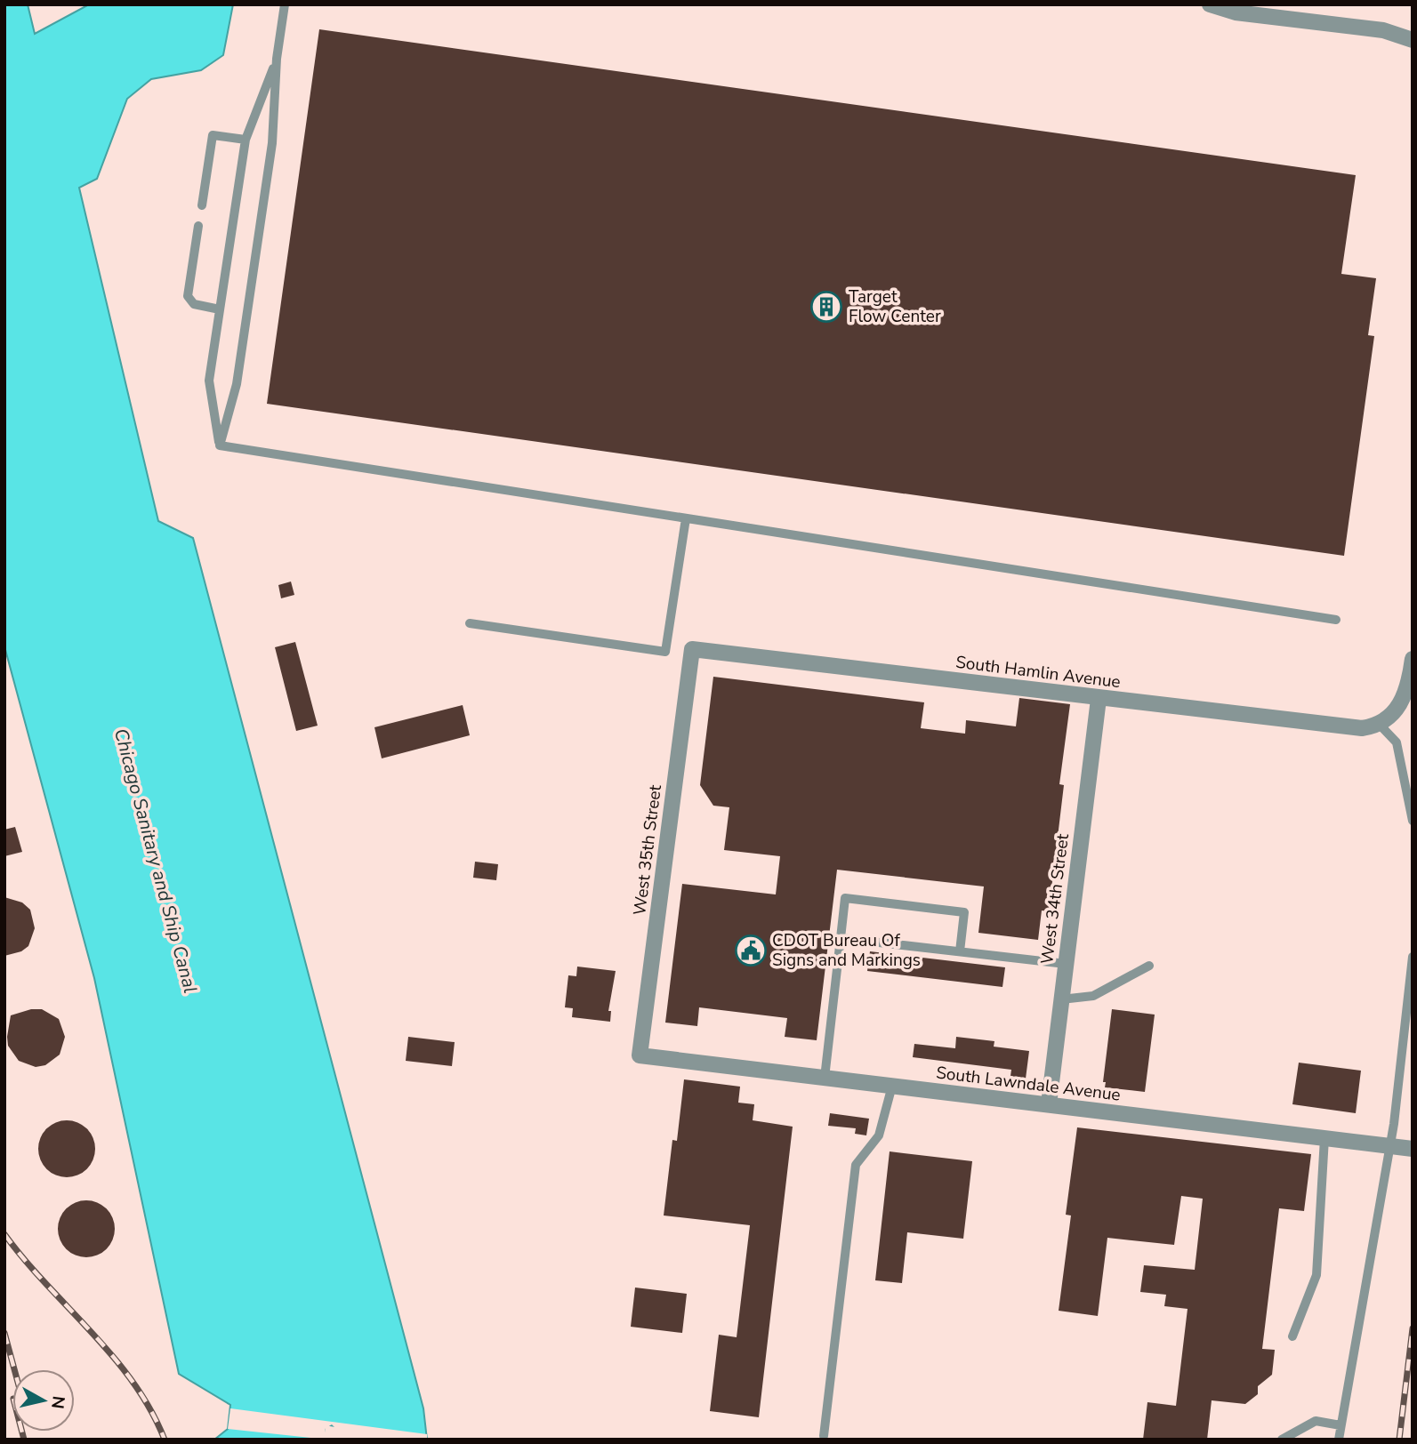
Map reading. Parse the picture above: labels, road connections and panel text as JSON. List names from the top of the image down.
{
  "streets": {
    "street": [
      "South Hamlin Avenue",
      "West 35th Street",
      "West 34th Street",
      "South Lawndale Avenue"
    ]
  },
  "crossings": [
    ["South Hamlin Avenue", "West 35th Street"],
    ["South Hamlin Avenue", "West 34th Street"],
    ["West 35th Street", "South Lawndale Avenue"],
    ["West 34th Street", "South Lawndale Avenue"]
  ],
  "water": ["Chicago Sanitary and Ship Canal"],
  "places": {
    "building": ["Target Flow Center"],
    "public building": ["CDOT Bureau Of Signs and Markings"]
  },
  "north": "right"
}
